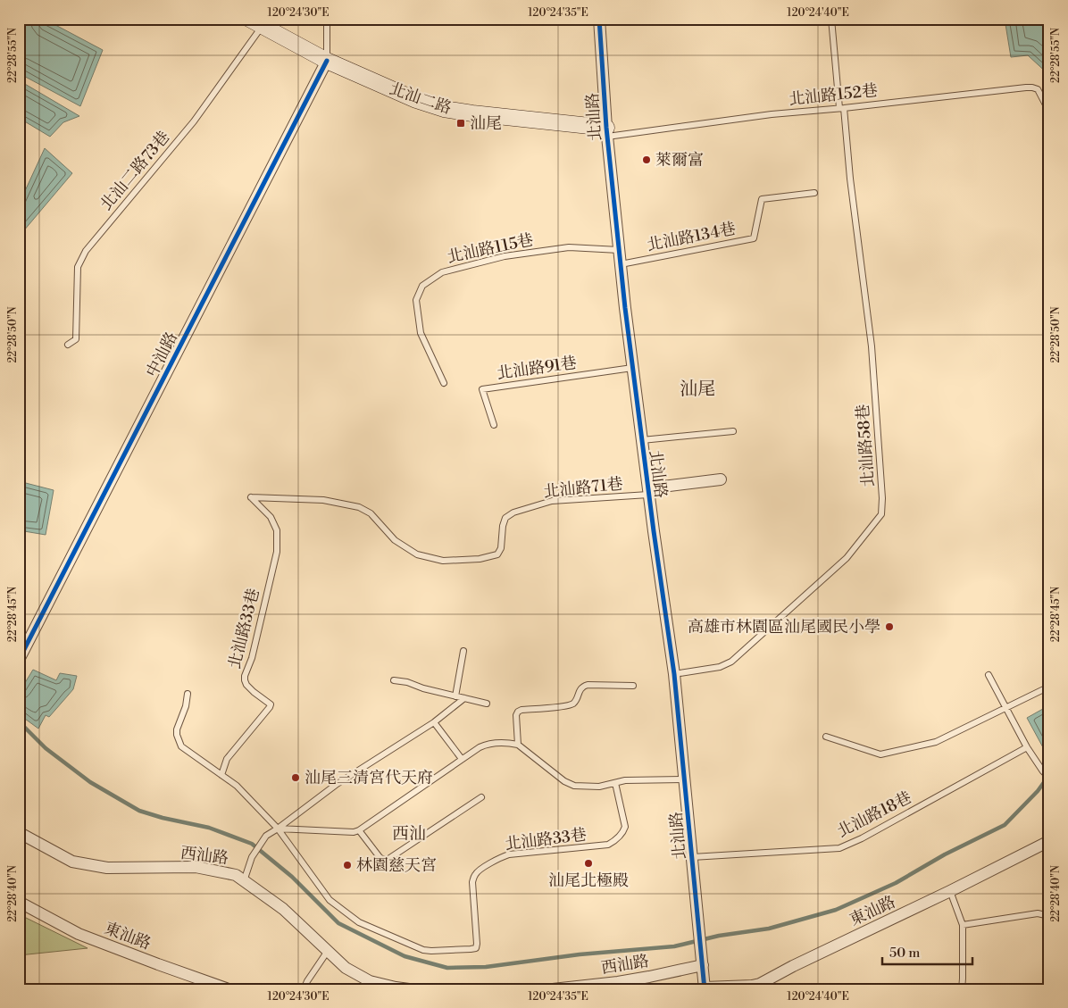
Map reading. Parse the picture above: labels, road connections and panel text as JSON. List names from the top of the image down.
{
  "streets": {
    "street": [
      "北汕二路",
      "北汕路",
      "中汕路",
      "西汕路",
      "東汕路"
    ],
    "lane": [
      "北汕路152巷",
      "北汕二路73巷",
      "北汕路134巷",
      "北汕路115巷",
      "北汕路91巷",
      "北汕路58巷",
      "北汕路71巷",
      "北汕路33巷",
      "北汕路18巷"
    ]
  },
  "crossings": [
    ["北汕路152巷", "北汕二路"],
    ["北汕路152巷", "北汕路"],
    ["北汕路152巷", "北汕路58巷"],
    ["北汕二路", "北汕路"],
    ["北汕二路", "北汕二路73巷"],
    ["北汕二路", "中汕路"],
    ["北汕路", "北汕路134巷"],
    ["北汕路", "北汕路115巷"],
    ["北汕路", "北汕路91巷"],
    ["北汕路", "北汕路58巷"],
    ["北汕路", "北汕路71巷"],
    ["北汕路", "北汕路18巷"],
    ["北汕路", "西汕路"],
    ["北汕路", "東汕路"],
    ["北汕路71巷", "北汕路33巷"]
  ],
  "districts": ["汕尾", "西汕"],
  "places": {
    "transit": ["汕尾"],
    "other": [
      "萊爾富",
      "高雄市林園區汕尾國民小學",
      "汕尾三清宮代天府",
      "汕尾北極殿",
      "林園慈天宮"
    ]
  },
  "scale_bar": "50 m",
  "coordinates": [
    "120°24'30\"E",
    "120°24'35\"E",
    "120°24'40\"E",
    "22°28'55\"N",
    "22°28'50\"N",
    "22°28'45\"N",
    "22°28'40\"N"
  ]
}
